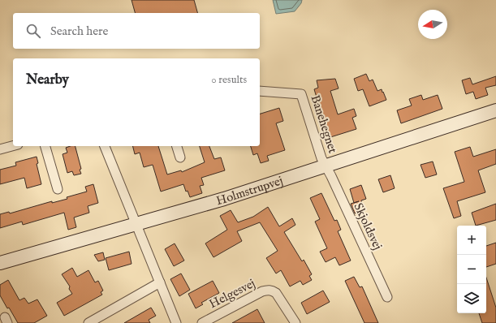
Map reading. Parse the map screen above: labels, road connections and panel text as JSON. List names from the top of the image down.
{
  "streets": {
    "street": [
      "Banehegnet",
      "Holmstrupvej",
      "Skjoldsvej",
      "Helgesvej"
    ]
  },
  "crossings": [
    ["Banehegnet", "Holmstrupvej"],
    ["Banehegnet", "Skjoldsvej"],
    ["Holmstrupvej", "Skjoldsvej"]
  ],
  "north": "left",
  "page": {
    "search": "Search here",
    "heading": ["Nearby", "0 results"],
    "map_buttons": ["+", "−"]
  }
}
